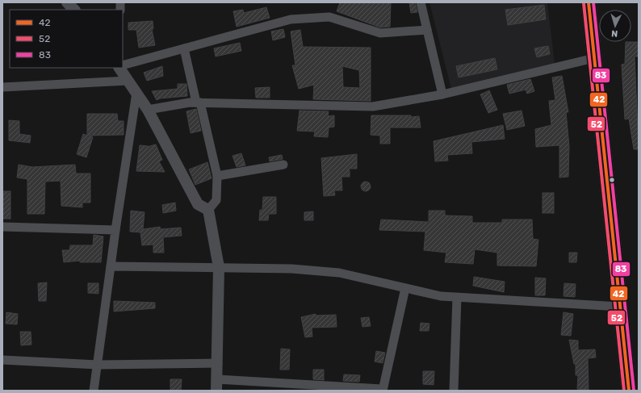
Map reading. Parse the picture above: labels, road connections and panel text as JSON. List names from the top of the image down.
{
  "lines": ["transit line 42", "transit line 83", "transit line 52"],
  "legend": ["42", "52", "83"],
  "north": "bottom"
}
